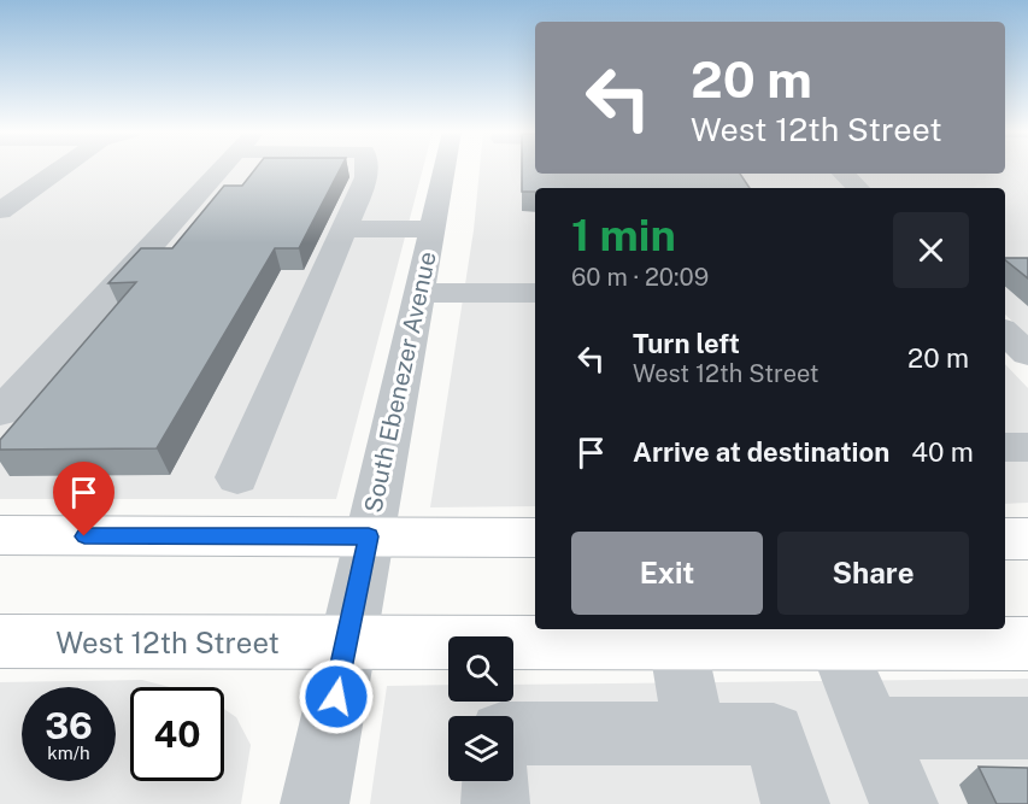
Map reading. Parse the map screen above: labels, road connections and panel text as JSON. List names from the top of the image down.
{
  "streets": {
    "main road": ["West 12th Street"],
    "street": ["South Ebenezer Avenue"]
  },
  "crossings": [
    ["South Ebenezer Avenue", "West 12th Street"]
  ],
  "page": {
    "turn": ["20 m", "West 12th Street"],
    "heading": ["1 min", "60 m · 20:09"],
    "list": [
      {
        "name": "Turn left",
        "note": "West 12th Street",
        "value": "20 m"
      },
      {
        "name": "Arrive at destination",
        "value": "40 m"
      }
    ],
    "buttons": ["Exit", "Share"],
    "speed": "36 km/h",
    "limit": "40"
  }
}
